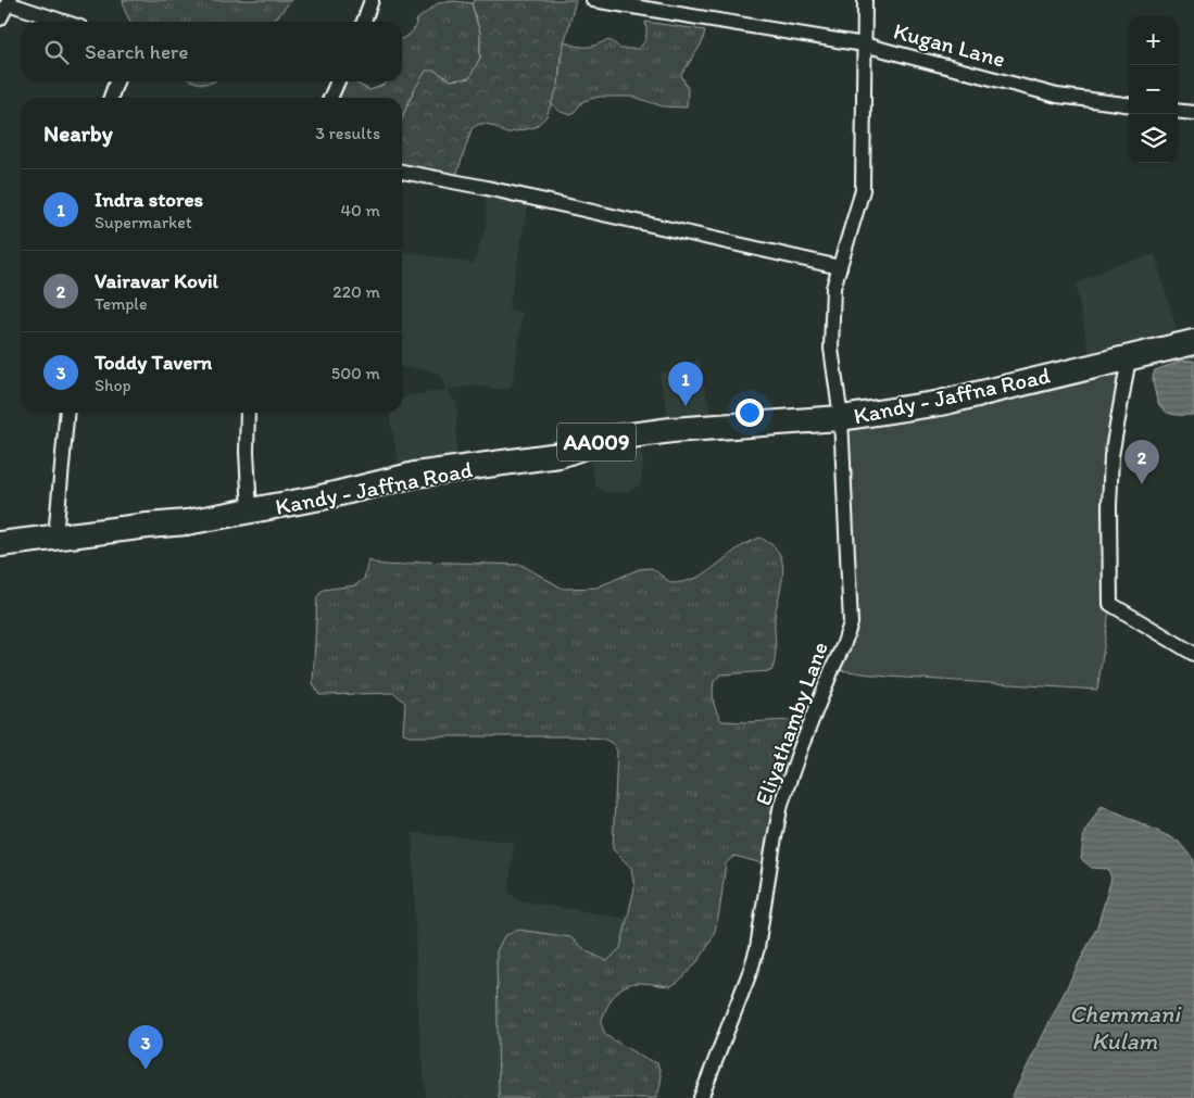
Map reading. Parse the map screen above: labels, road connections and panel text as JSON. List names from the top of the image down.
{
  "streets": {
    "highway": ["Kandy - Jaffna Road", "AA009"],
    "street": ["Kugan Lane", "Eliyathamby Lane"]
  },
  "crossings": [
    ["Kugan Lane", "Eliyathamby Lane"],
    ["Kandy - Jaffna Road", "Eliyathamby Lane"]
  ],
  "water": ["Chemmani Kulam"],
  "page": {
    "map_buttons": ["+", "−"],
    "search": "Search here",
    "heading": ["Nearby", "3 results"],
    "list": [
      {
        "mark": "1",
        "name": "Indra stores",
        "note": "Supermarket",
        "value": "40 m"
      },
      {
        "mark": "2",
        "name": "Vairavar Kovil",
        "note": "Temple",
        "value": "220 m"
      },
      {
        "mark": "3",
        "name": "Toddy Tavern",
        "note": "Shop",
        "value": "500 m"
      }
    ],
    "pins": ["1", "2", "3"]
  }
}
